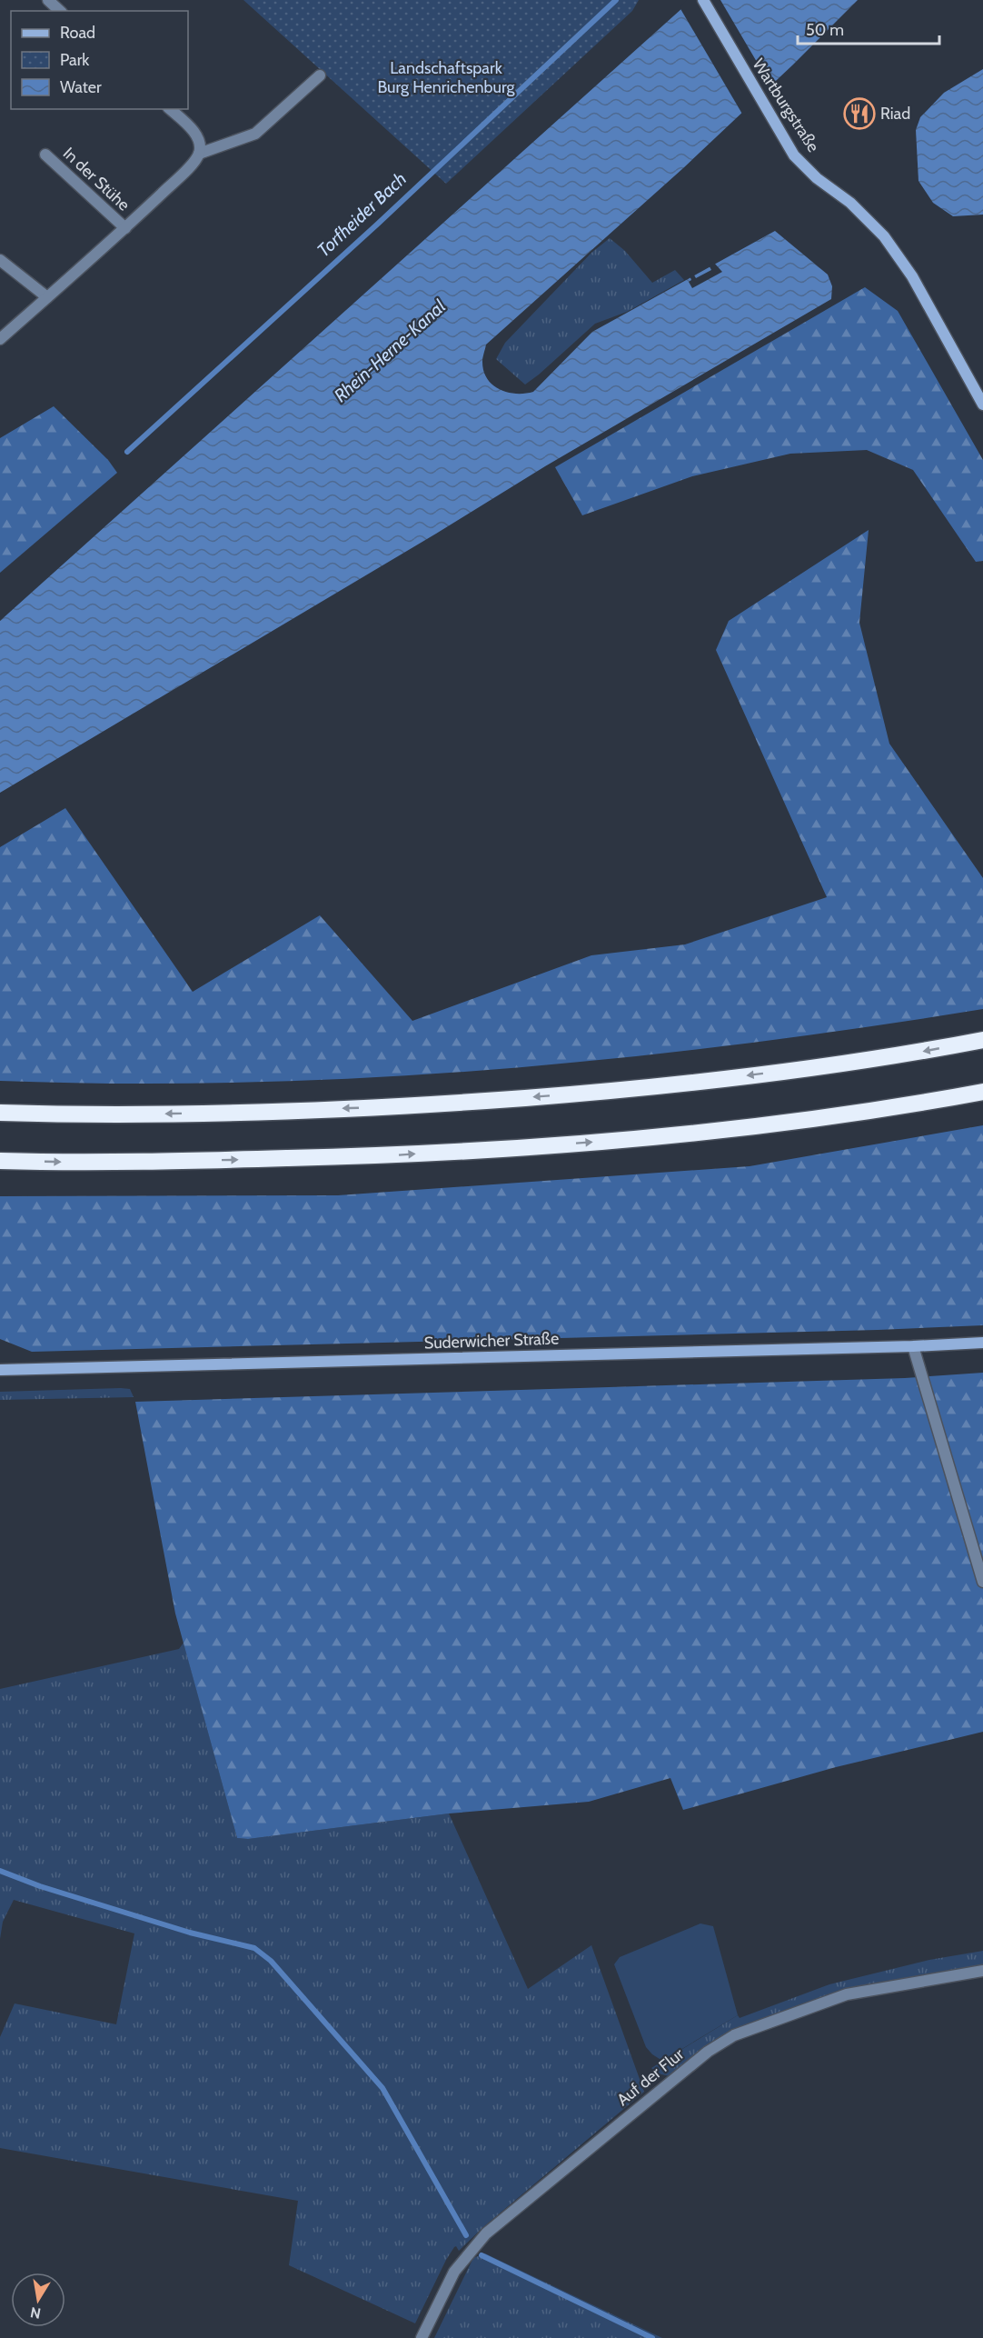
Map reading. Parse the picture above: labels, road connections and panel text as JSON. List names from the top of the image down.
{
  "streets": {
    "main road": ["Wartburgstraße", "Suderwicher Straße"],
    "street": ["In der Stühe", "Auf der Flur"]
  },
  "water": ["Torfheider Bach", "Rhein-Herne-Kanal"],
  "parks": ["Landschaftspark Burg Henrichenburg"],
  "places": {
    "restaurant": ["Riad"]
  },
  "legend": ["Road", "Park", "Water"],
  "scale_bar": "50 m",
  "north": "bottom"
}
